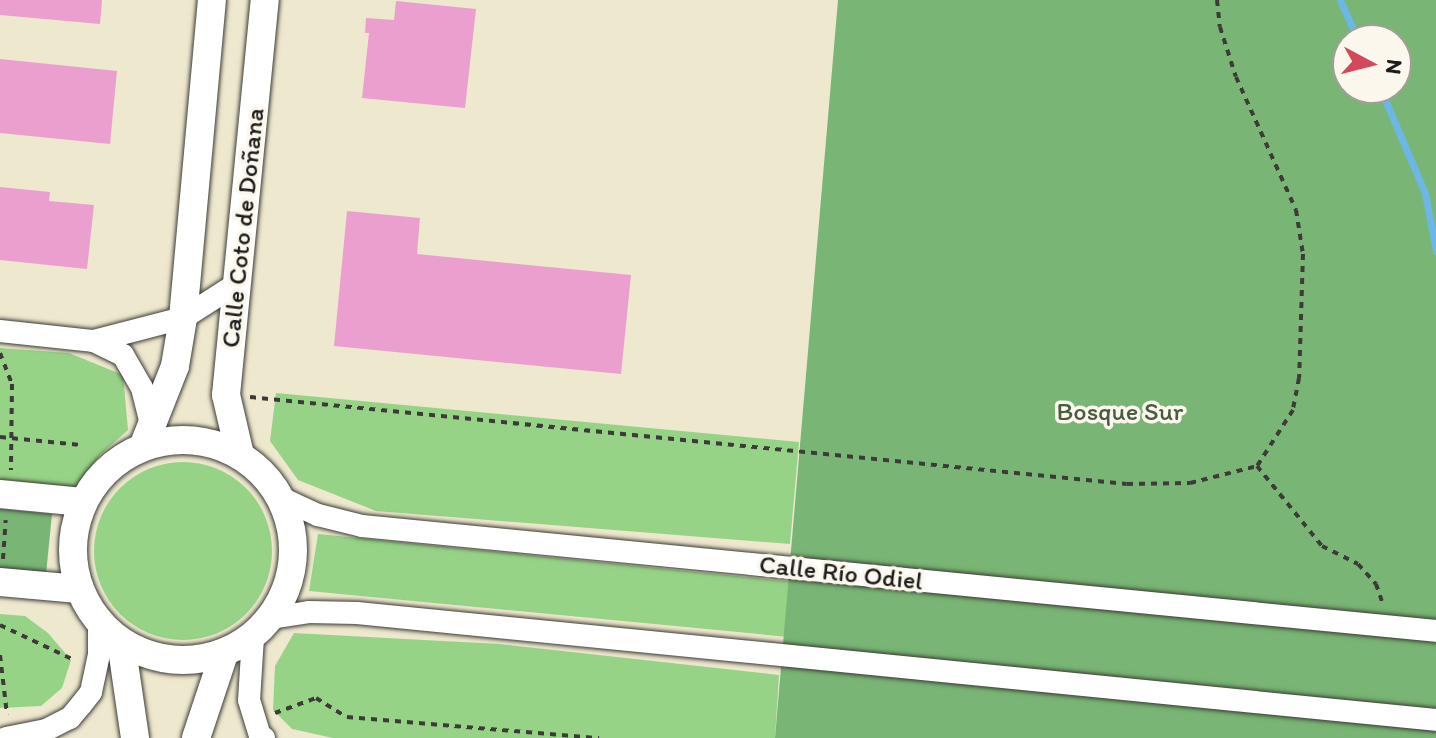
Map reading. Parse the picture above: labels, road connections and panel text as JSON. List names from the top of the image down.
{
  "streets": {
    "street": ["Calle Coto de Doñana", "Calle Río Odiel"]
  },
  "crossings": [
    ["Calle Coto de Doñana", "Calle Río Odiel"]
  ],
  "parks": ["Bosque Sur"],
  "north": "right"
}
